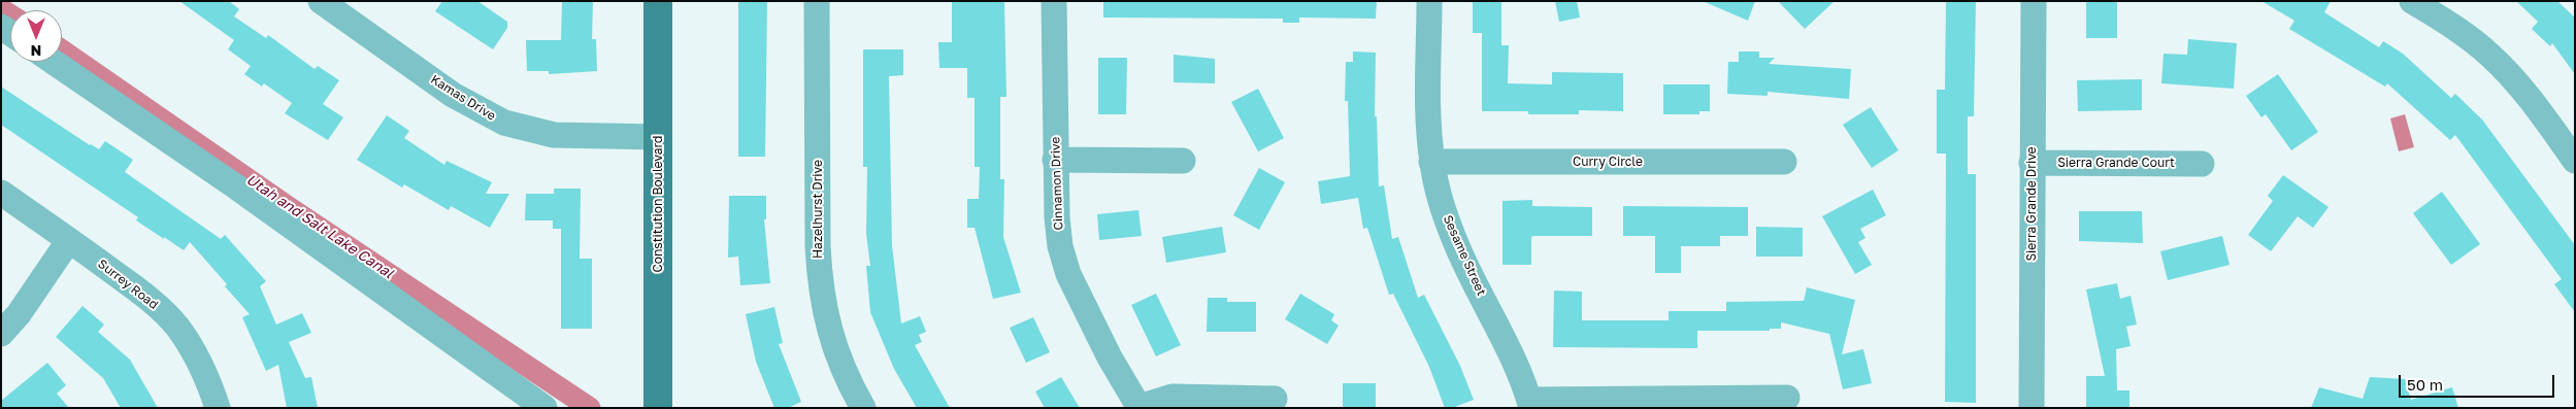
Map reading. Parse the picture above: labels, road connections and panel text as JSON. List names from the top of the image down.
{
  "streets": {
    "main road": ["Constitution Boulevard"],
    "street": [
      "Kamas Drive",
      "Curry Circle",
      "Sierra Grande Court",
      "Cinnamon Drive",
      "Sierra Grande Drive",
      "Hazelhurst Drive",
      "Sesame Street",
      "Surrey Road"
    ]
  },
  "crossings": [
    ["Kamas Drive", "Constitution Boulevard"],
    ["Curry Circle", "Sesame Street"],
    ["Sierra Grande Court", "Sierra Grande Drive"]
  ],
  "water": ["Utah and Salt Lake Canal"],
  "scale_bar": "50 m",
  "north": "bottom"
}
